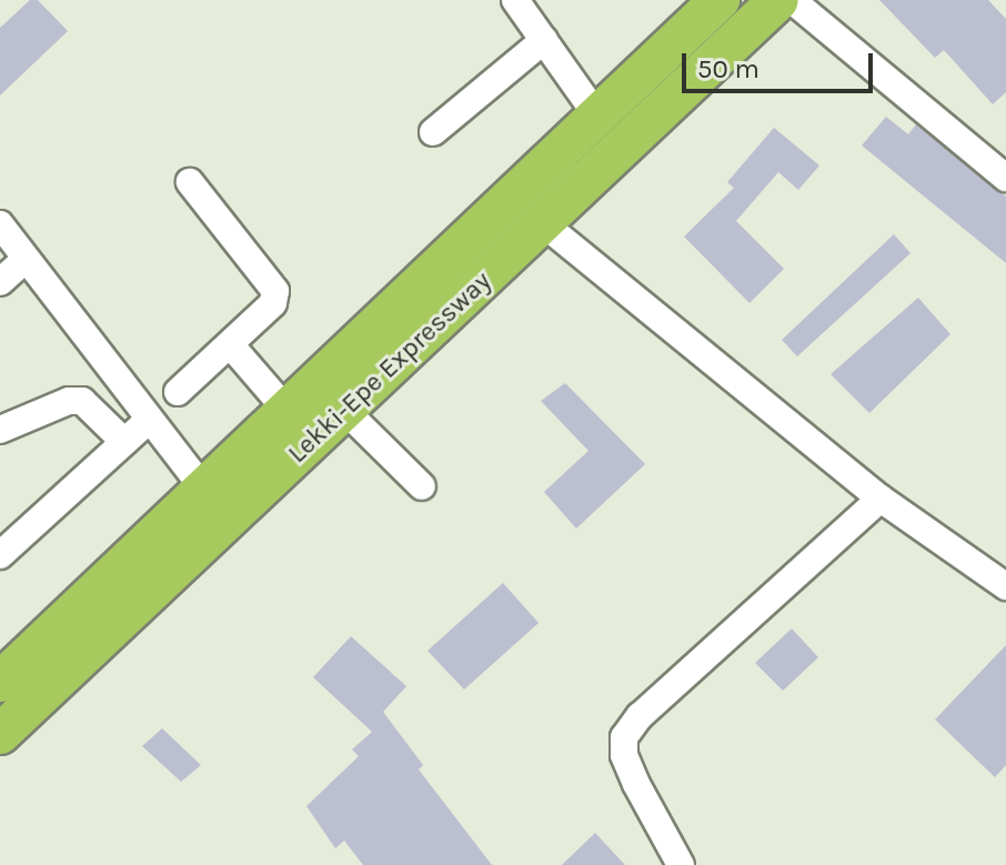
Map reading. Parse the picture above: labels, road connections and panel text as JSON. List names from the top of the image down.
{
  "streets": {
    "highway": ["Lekki-Epe Expressway"]
  },
  "scale_bar": "50 m"
}
